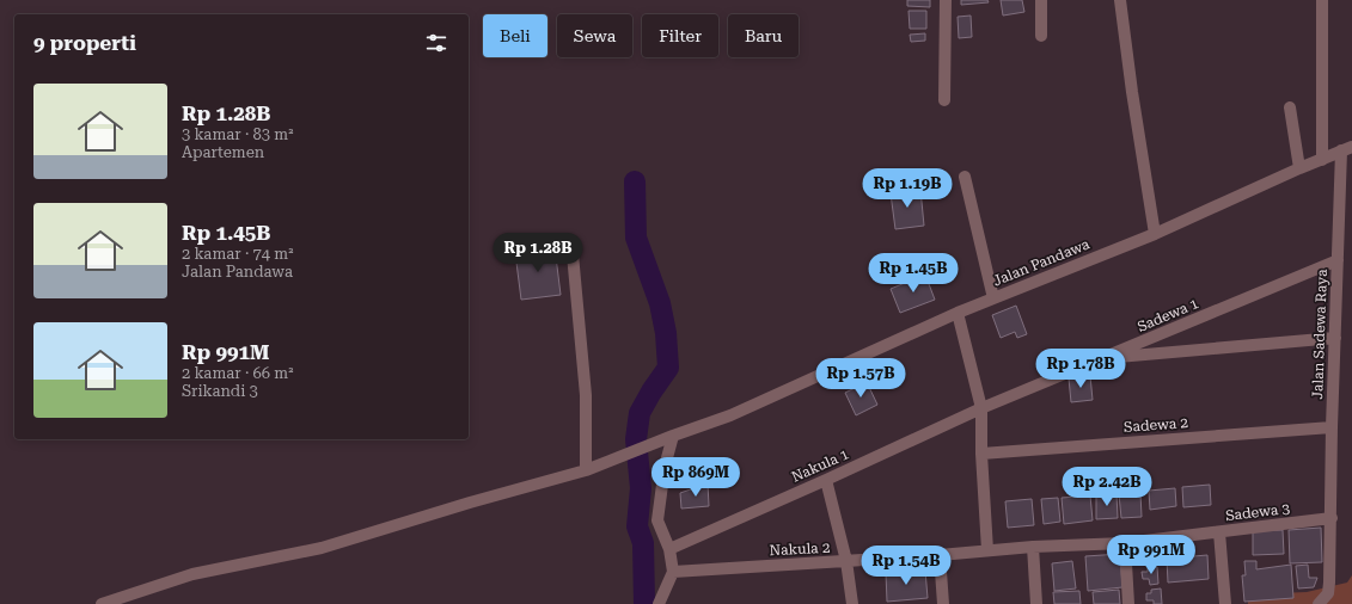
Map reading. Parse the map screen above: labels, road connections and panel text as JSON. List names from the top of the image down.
{
  "streets": {
    "street": [
      "Jalan Pandawa",
      "Sadewa 1",
      "Jalan Sadewa Raya",
      "Sadewa 2",
      "Nakula 1",
      "Sadewa 3",
      "Nakula 2"
    ]
  },
  "crossings": [
    ["Jalan Pandawa", "Jalan Sadewa Raya"],
    ["Sadewa 1", "Jalan Sadewa Raya"],
    ["Sadewa 1", "Nakula 1"],
    ["Jalan Sadewa Raya", "Sadewa 2"],
    ["Jalan Sadewa Raya", "Sadewa 3"],
    ["Sadewa 3", "Nakula 2"]
  ],
  "page": {
    "chip": [
      "Beli",
      "Sewa",
      "Filter",
      "Baru"
    ],
    "heading": "9 properti",
    "list": [
      {
        "name": "Rp 1.28B",
        "note": "3 kamar · 83 m² · Apartemen"
      },
      {
        "name": "Rp 1.45B",
        "note": "2 kamar · 74 m² · Jalan Pandawa"
      },
      {
        "name": "Rp 991M",
        "note": "2 kamar · 66 m² · Srikandi 3"
      }
    ],
    "price": [
      "Rp 1.19B",
      "Rp 1.28B",
      "Rp 1.45B",
      "Rp 1.78B",
      "Rp 1.57B",
      "Rp 869M",
      "Rp 2.42B",
      "Rp 991M",
      "Rp 1.54B"
    ]
  }
}
